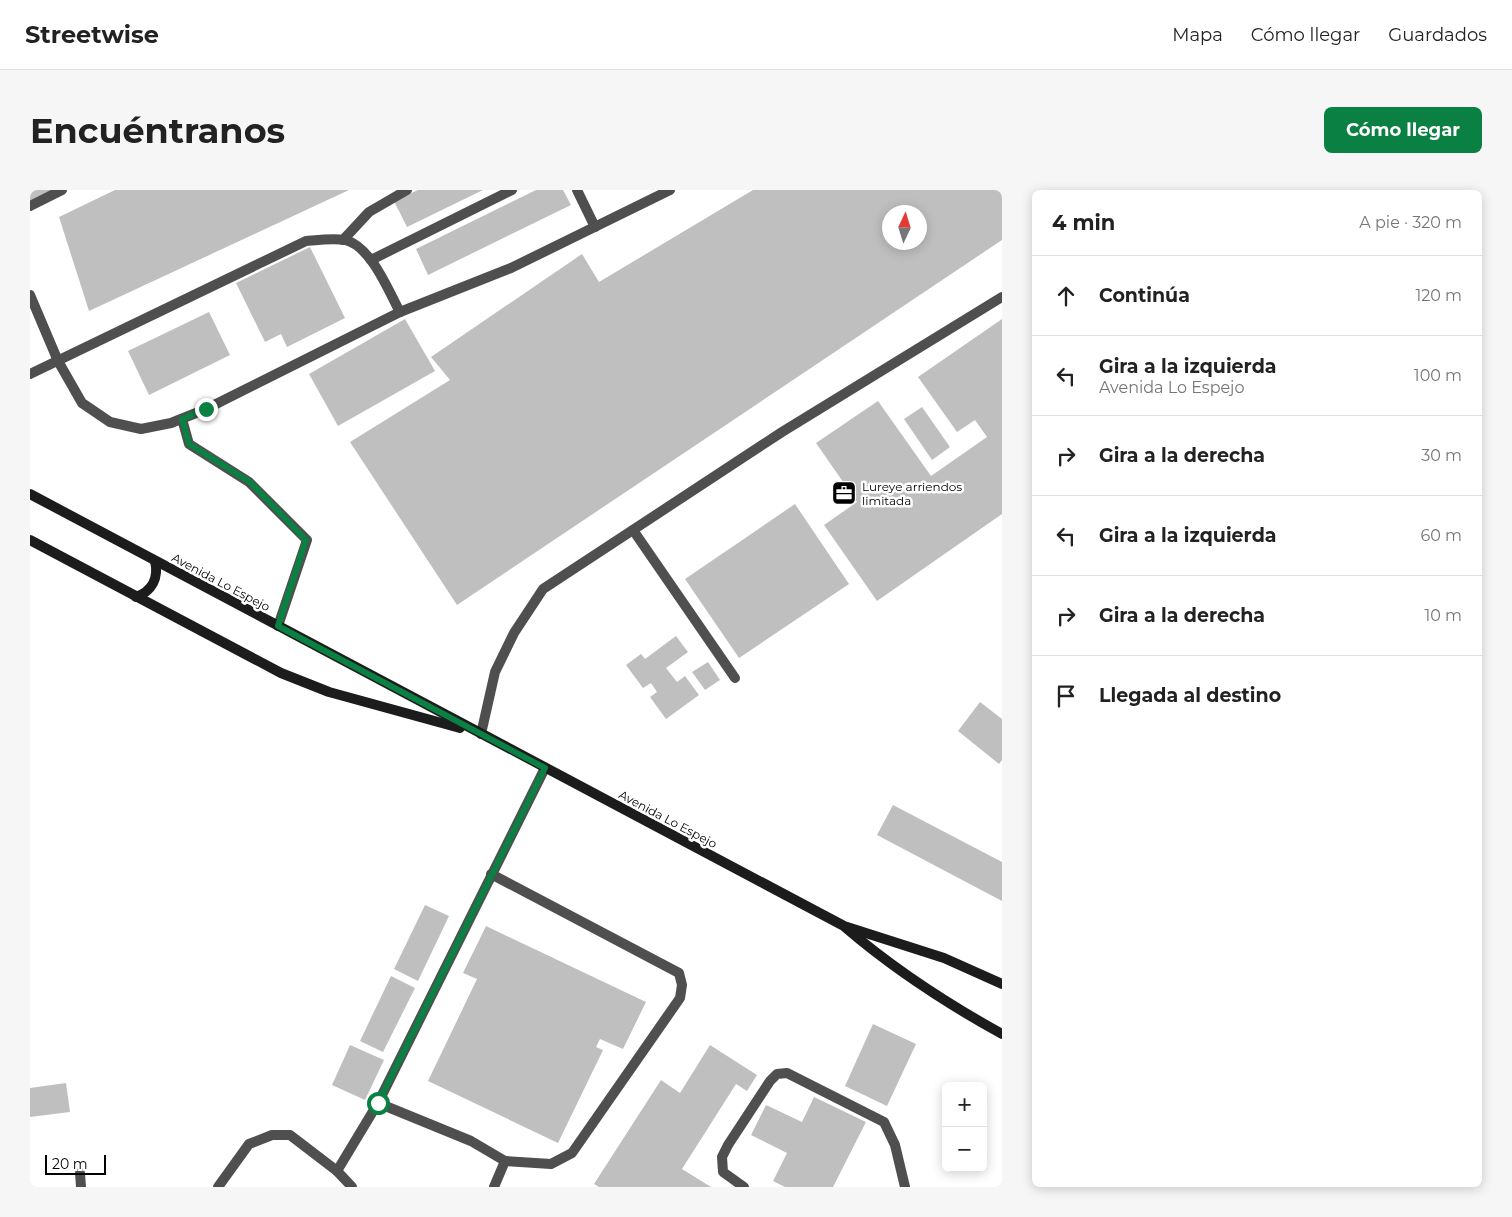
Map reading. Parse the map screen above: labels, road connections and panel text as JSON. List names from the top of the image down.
{
  "streets": {
    "main road": ["Avenida Lo Espejo"]
  },
  "places": {
    "office": ["Lureye arriendos limitada"]
  },
  "scale_bar": "20 m",
  "north": "top",
  "page": {
    "header": "Streetwise",
    "nav": ["Mapa", "Cómo llegar", "Guardados"],
    "buttons": "Cómo llegar",
    "title": "Encuéntranos",
    "heading": ["4 min", "A pie · 320 m"],
    "list": [
      ["Continúa", "120 m"],
      ["Gira a la izquierda", "Avenida Lo Espejo", "100 m"],
      ["Gira a la derecha", "30 m"],
      ["Gira a la izquierda", "60 m"],
      ["Gira a la derecha", "10 m"],
      "Llegada al destino"
    ],
    "map_buttons": ["+", "−"],
    "scale": "20 m"
  }
}
